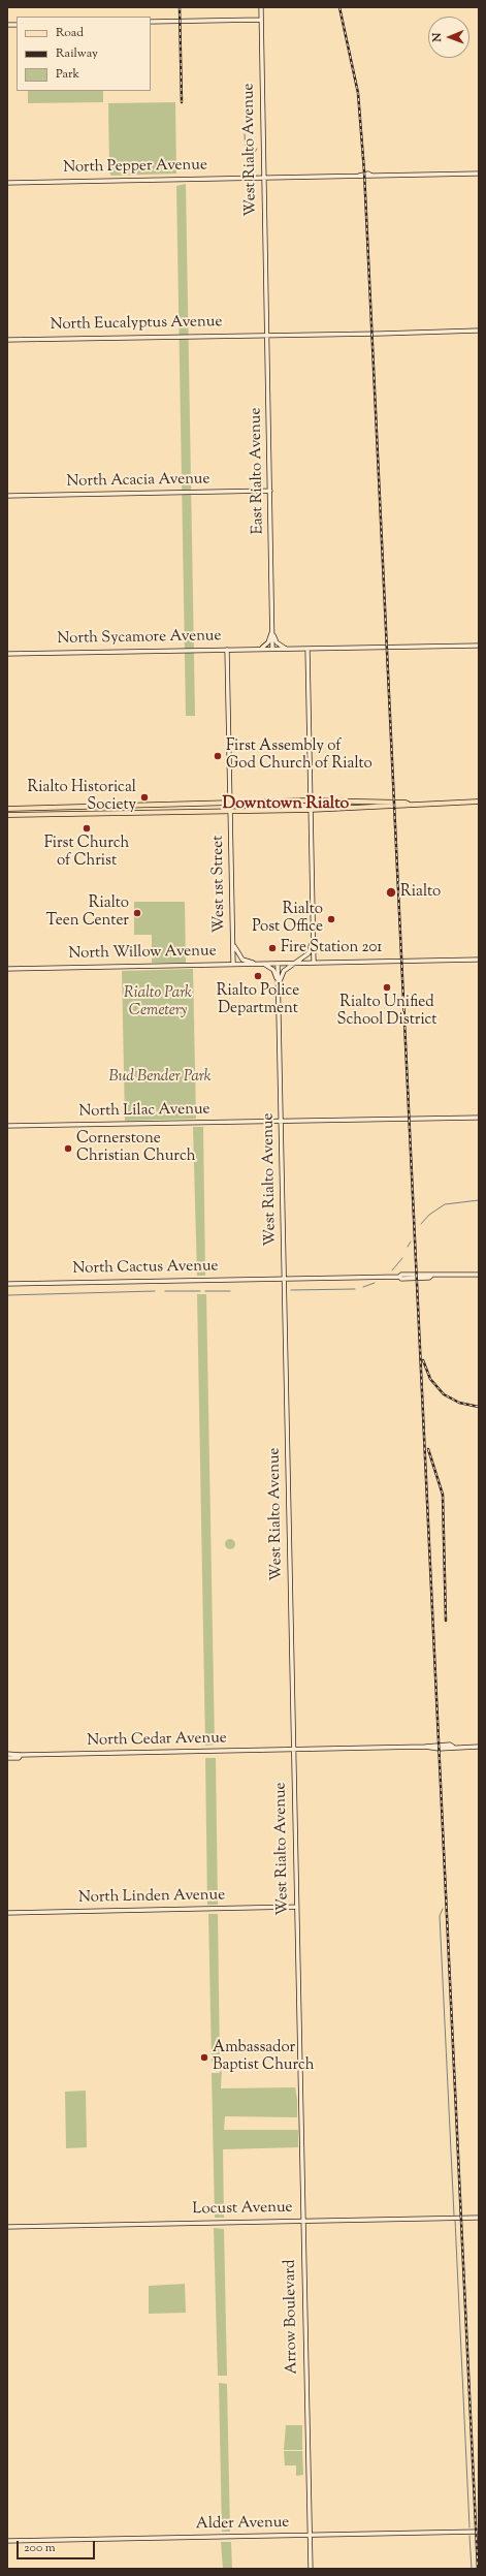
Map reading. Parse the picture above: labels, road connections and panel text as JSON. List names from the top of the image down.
{
  "streets": {
    "street": [
      "West Rialto Avenue",
      "North Pepper Avenue",
      "North Eucalyptus Avenue",
      "East Rialto Avenue",
      "North Acacia Avenue",
      "North Sycamore Avenue",
      "West 1st Street",
      "North Willow Avenue",
      "North Lilac Avenue",
      "North Cactus Avenue",
      "North Cedar Avenue",
      "North Linden Avenue",
      "Locust Avenue",
      "Arrow Boulevard",
      "Alder Avenue"
    ]
  },
  "crossings": [
    ["West Rialto Avenue", "North Pepper Avenue"],
    ["West Rialto Avenue", "East Rialto Avenue"],
    ["West Rialto Avenue", "North Willow Avenue"],
    ["West Rialto Avenue", "North Lilac Avenue"],
    ["West Rialto Avenue", "North Cactus Avenue"],
    ["West Rialto Avenue", "North Cedar Avenue"],
    ["West Rialto Avenue", "North Linden Avenue"],
    ["West Rialto Avenue", "Arrow Boulevard"],
    ["North Eucalyptus Avenue", "East Rialto Avenue"],
    ["East Rialto Avenue", "North Acacia Avenue"],
    ["East Rialto Avenue", "North Sycamore Avenue"],
    ["North Sycamore Avenue", "West 1st Street"],
    ["West 1st Street", "North Willow Avenue"],
    ["Locust Avenue", "Arrow Boulevard"],
    ["Arrow Boulevard", "Alder Avenue"]
  ],
  "districts": ["Downtown Rialto"],
  "parks": ["Rialto Park Cemetery", "Bud Bender Park"],
  "places": [
    "First Assembly of God Church of Rialto",
    "Rialto Historical Society",
    "First Church of Christ",
    "Rialto",
    "Rialto Teen Center",
    "Rialto Post Office",
    "Fire Station 201",
    "Rialto Police Department",
    "Rialto Unified School District",
    "Cornerstone Christian Church",
    "Ambassador Baptist Church"
  ],
  "legend": ["Road", "Railway", "Park"],
  "scale_bar": "200 m",
  "north": "left"
}
